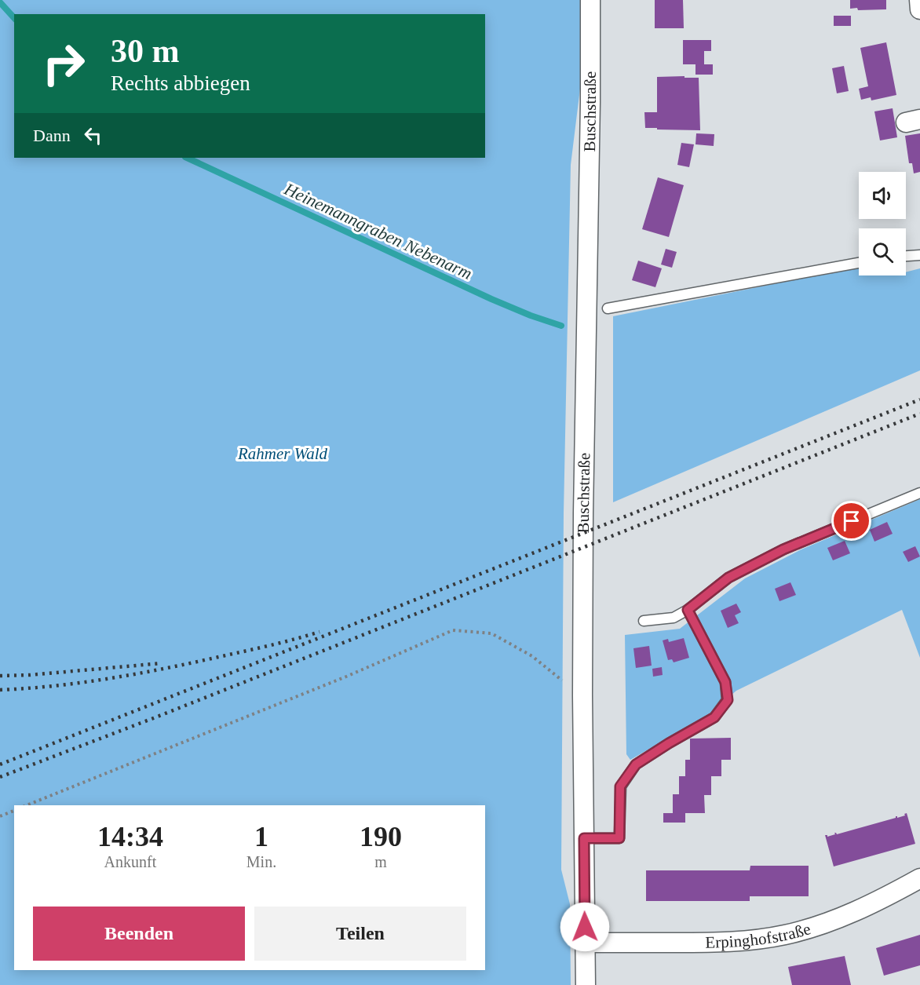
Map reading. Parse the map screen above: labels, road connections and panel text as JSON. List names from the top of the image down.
{
  "streets": {
    "street": ["Buschstraße", "Erpinghofstraße"]
  },
  "crossings": [
    ["Buschstraße", "Erpinghofstraße"]
  ],
  "water": ["Heinemanngraben Nebenarm"],
  "parks": ["Rahmer Wald"],
  "page": {
    "turn": ["30 m", "Rechts abbiegen"],
    "then": "Dann",
    "eta": [
      "14:34",
      "Ankunft",
      "1",
      "Min.",
      "190",
      "m"
    ],
    "buttons": ["Beenden", "Teilen"]
  }
}
